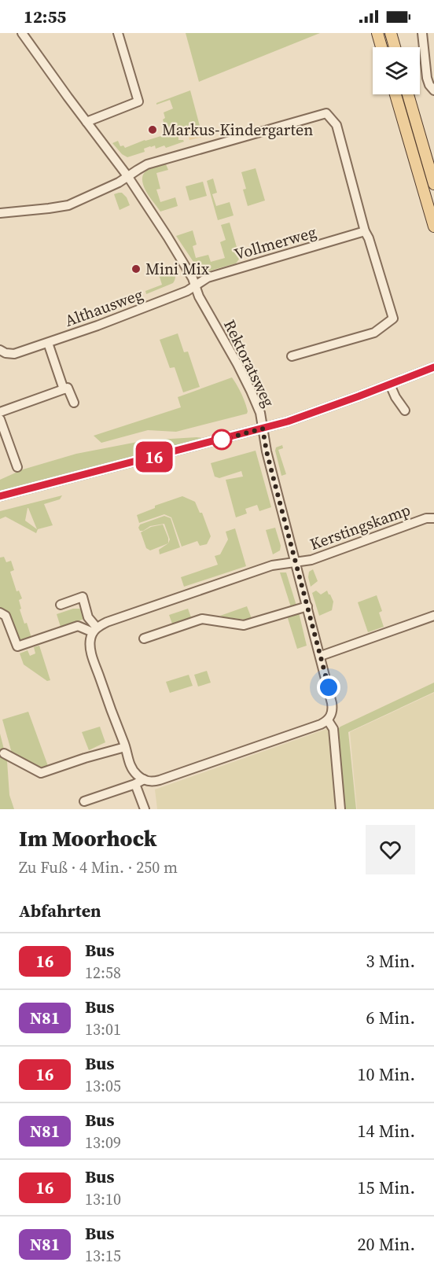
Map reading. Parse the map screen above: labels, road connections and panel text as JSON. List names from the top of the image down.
{
  "streets": {
    "street": [
      "Vollmerweg",
      "Althausweg",
      "Rektoratsweg",
      "Kerstingskamp"
    ]
  },
  "crossings": [
    ["Vollmerweg", "Althausweg"],
    ["Vollmerweg", "Rektoratsweg"],
    ["Althausweg", "Rektoratsweg"],
    ["Rektoratsweg", "Kerstingskamp"]
  ],
  "places": ["Markus-Kindergarten", "Mini Mix"],
  "lines": ["bus line 16"],
  "page": {
    "status": "12:55",
    "on_map": "16",
    "heading": [
      ["Im Moorhock", "Zu Fuß · 4 Min. · 250 m"],
      "Abfahrten"
    ],
    "list": [
      {
        "mark": "16",
        "name": "Bus",
        "note": "12:58",
        "value": "3 Min."
      },
      {
        "mark": "N81",
        "name": "Bus",
        "note": "13:01",
        "value": "6 Min."
      },
      {
        "mark": "16",
        "name": "Bus",
        "note": "13:05",
        "value": "10 Min."
      },
      {
        "mark": "N81",
        "name": "Bus",
        "note": "13:09",
        "value": "14 Min."
      },
      {
        "mark": "16",
        "name": "Bus",
        "note": "13:10",
        "value": "15 Min."
      },
      {
        "mark": "N81",
        "name": "Bus",
        "note": "13:15",
        "value": "20 Min."
      }
    ]
  }
}
